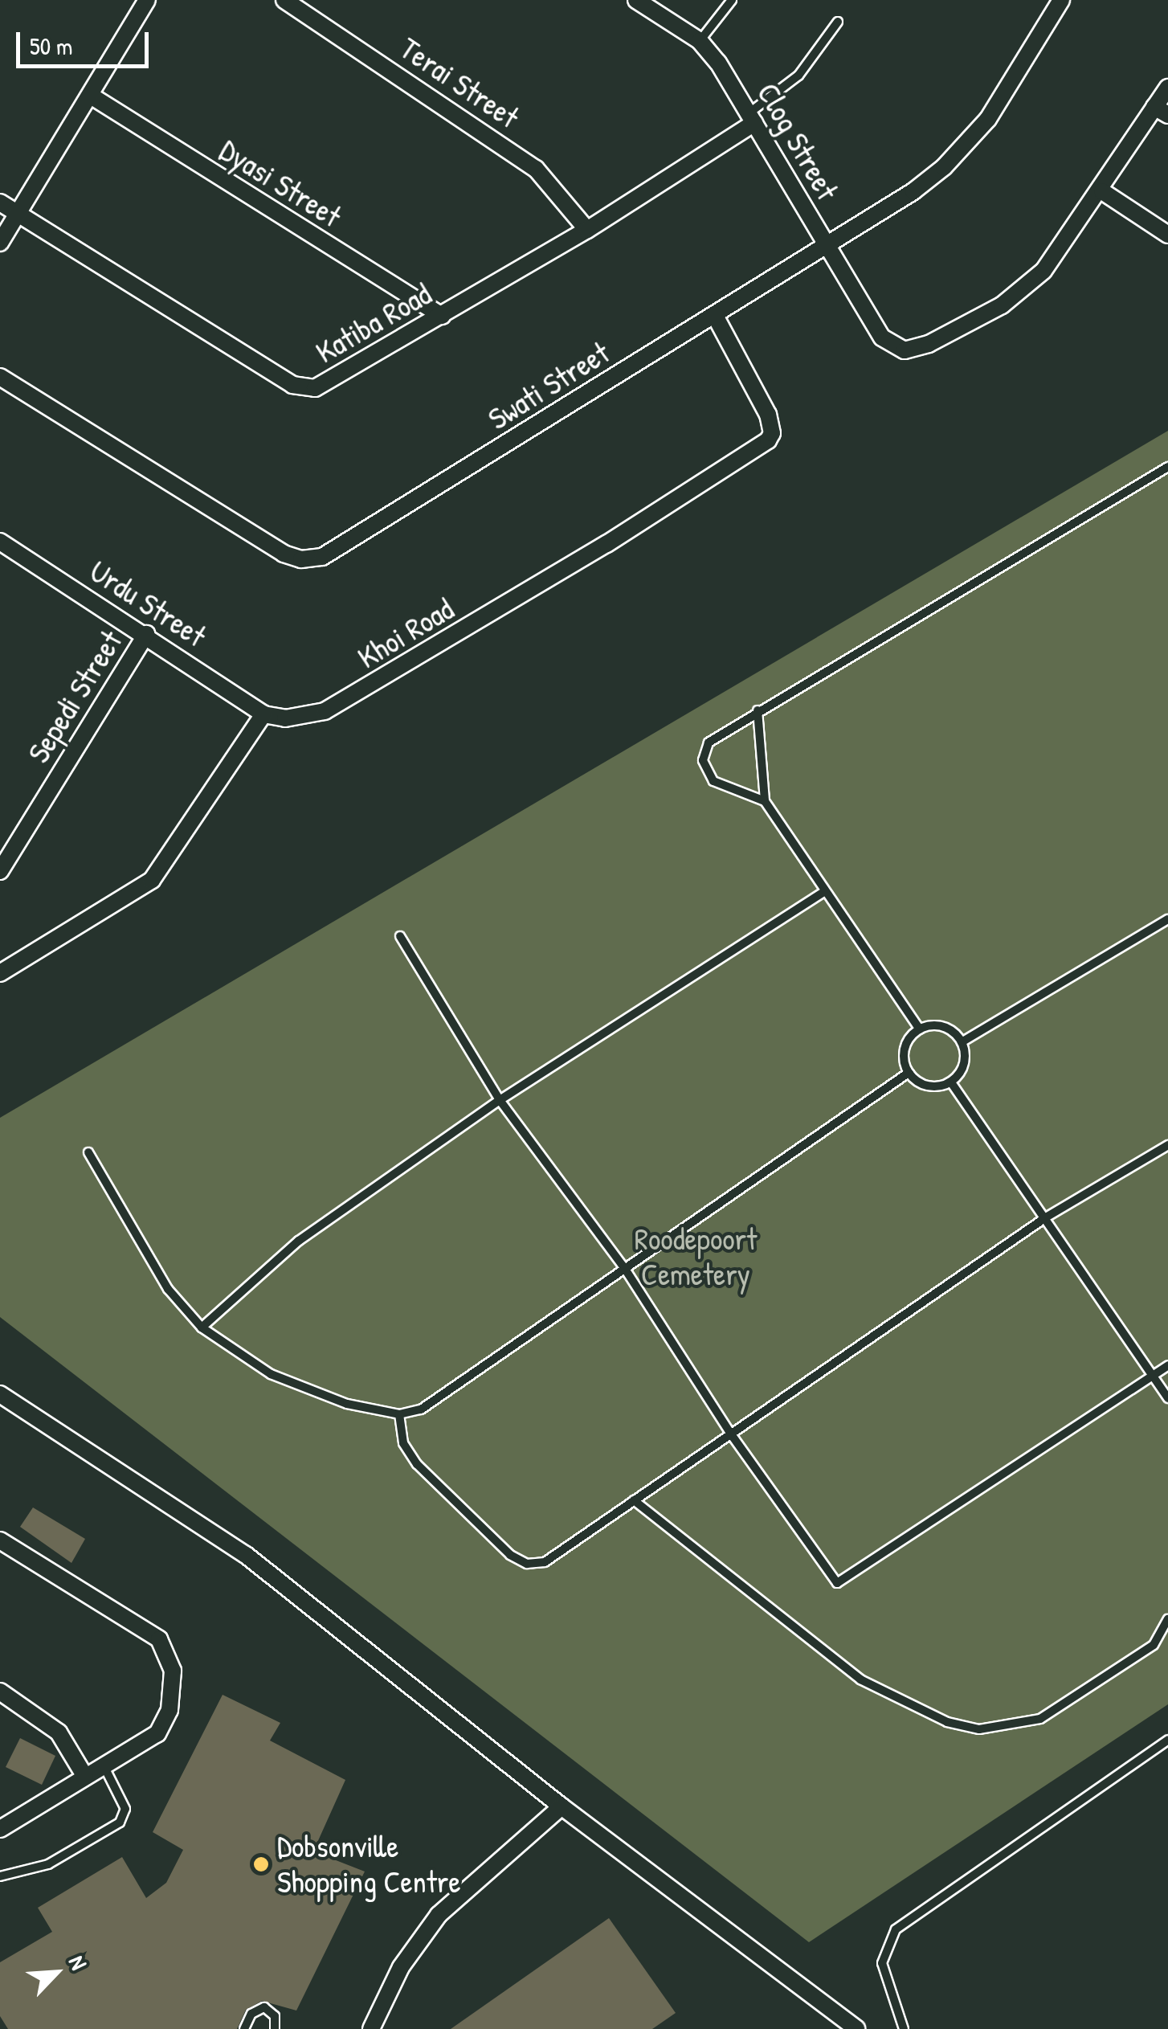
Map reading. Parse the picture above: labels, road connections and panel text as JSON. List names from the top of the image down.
{
  "streets": {
    "street": [
      "Terai Street",
      "Clog Street",
      "Dyasi Street",
      "Katiba Road",
      "Swati Street",
      "Urdu Street",
      "Khoi Road",
      "Sepedi Street"
    ]
  },
  "crossings": [
    ["Terai Street", "Katiba Road"],
    ["Clog Street", "Katiba Road"],
    ["Clog Street", "Swati Street"],
    ["Dyasi Street", "Katiba Road"],
    ["Swati Street", "Khoi Road"],
    ["Urdu Street", "Khoi Road"],
    ["Urdu Street", "Sepedi Street"]
  ],
  "parks": ["Roodepoort Cemetery"],
  "places": ["Dobsonville Shopping Centre"],
  "scale_bar": "50 m",
  "north": "top right"
}
